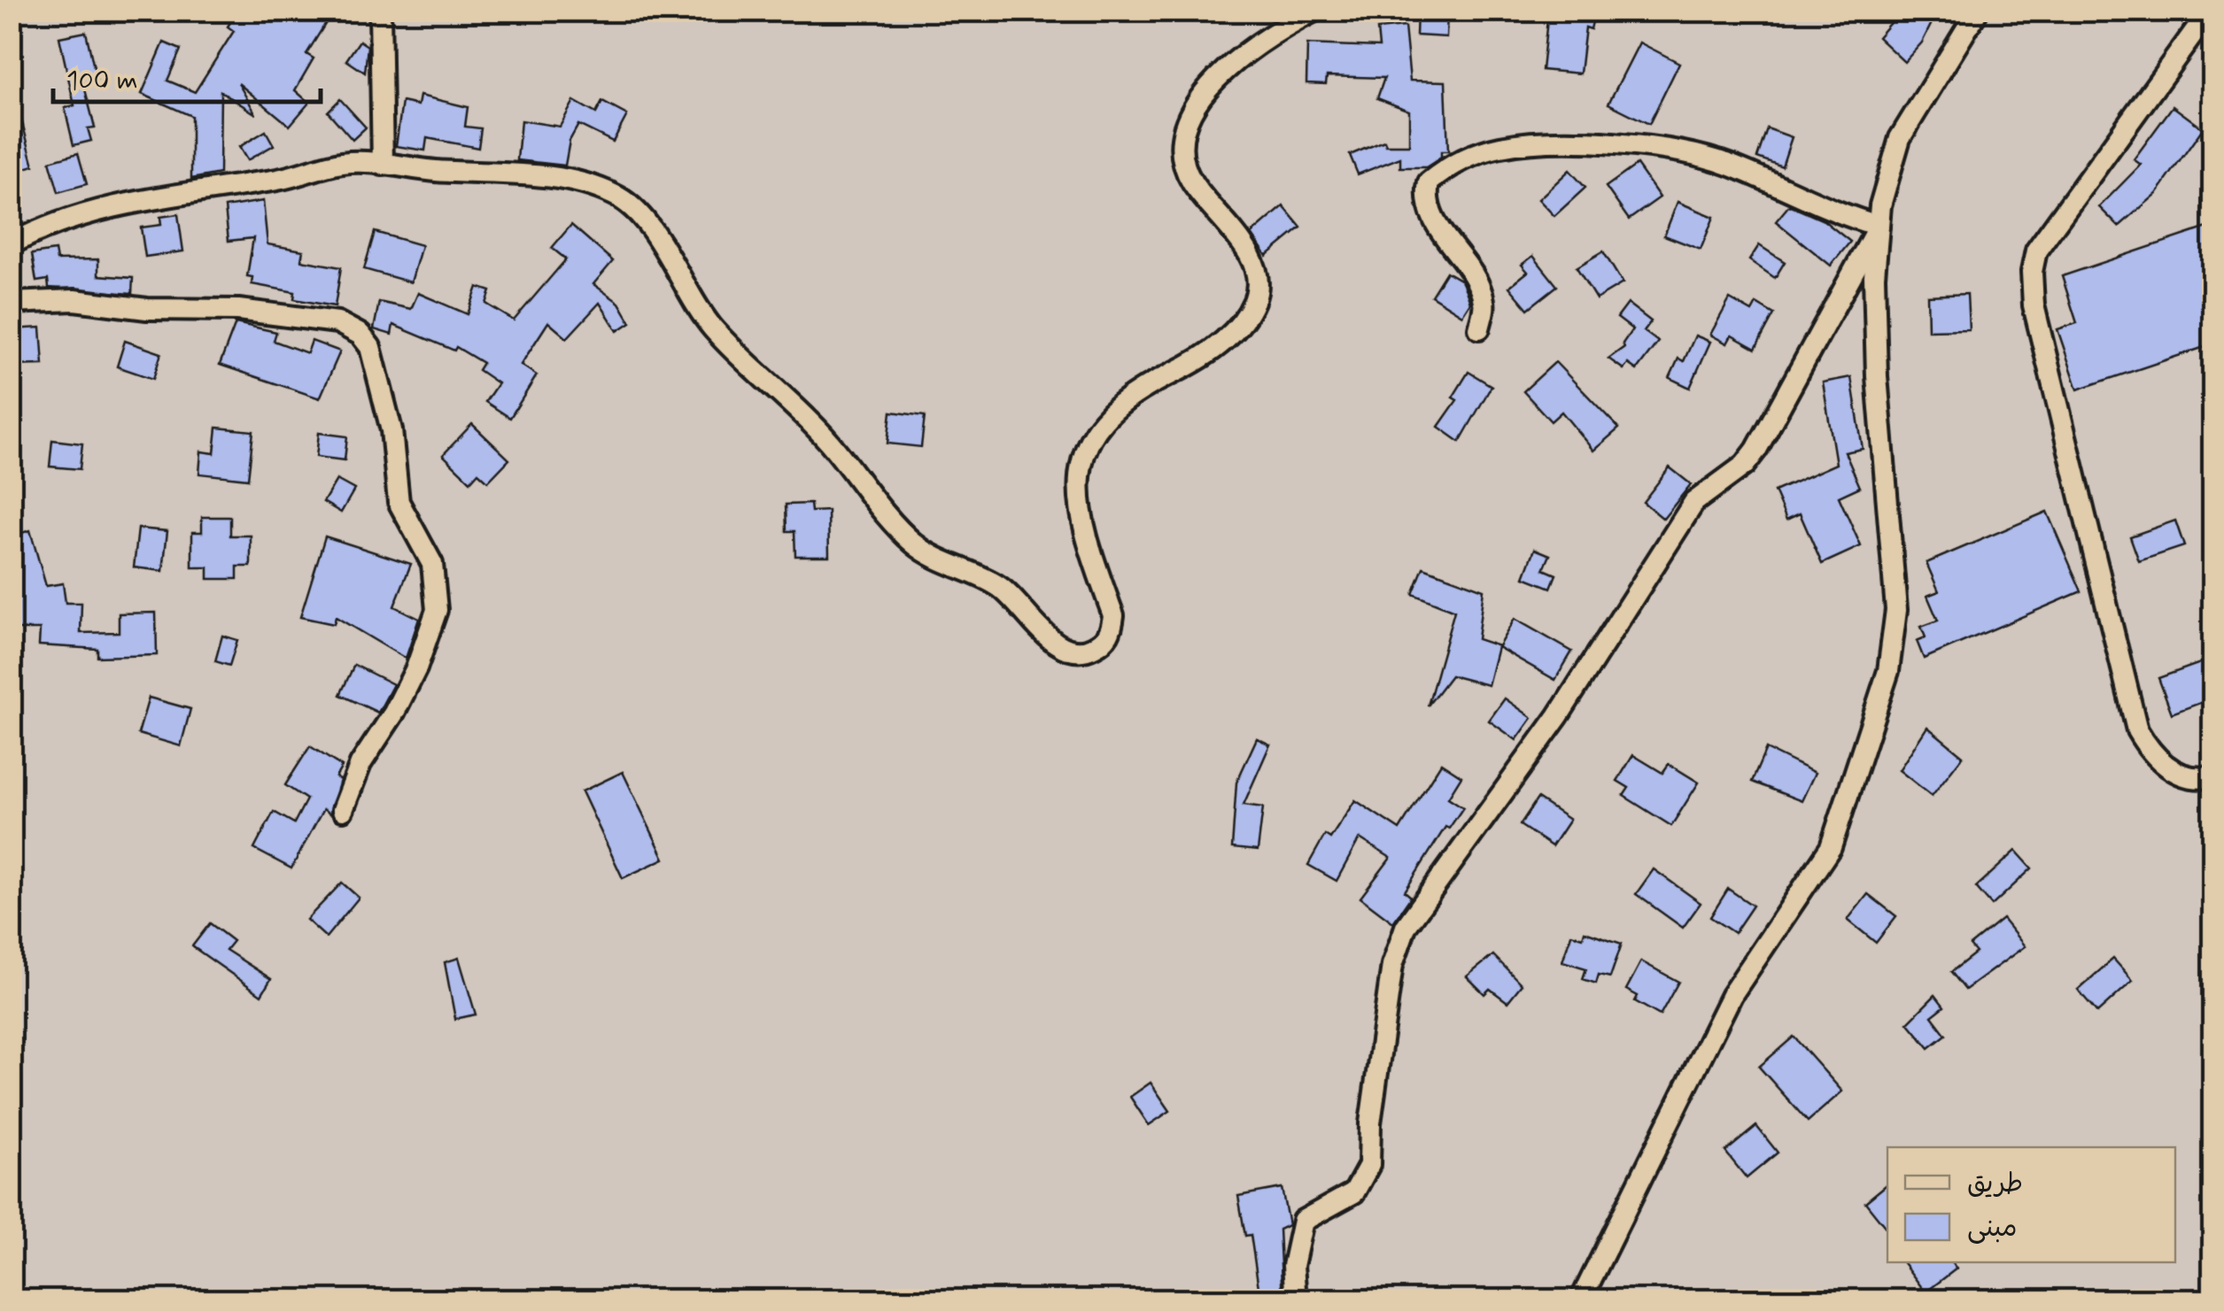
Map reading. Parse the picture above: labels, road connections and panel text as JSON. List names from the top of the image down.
{
  "legend": ["طريق", "مبنى"],
  "scale_bar": "100 m"
}
